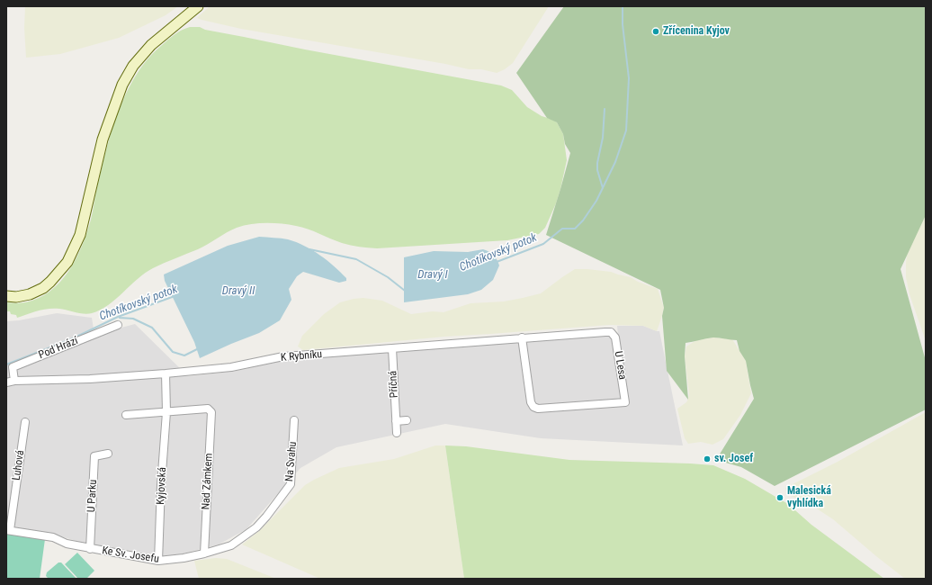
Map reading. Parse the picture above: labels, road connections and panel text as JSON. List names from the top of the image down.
{
  "streets": {
    "street": [
      "Pod Hrází",
      "K Rybníku",
      "U Lesa",
      "Příčná",
      "Na Svahu",
      "Luhová",
      "Nad Zámkem",
      "Kyjovská",
      "U Parku",
      "Ke Sv. Josefu"
    ]
  },
  "crossings": [
    ["Pod Hrází", "K Rybníku"],
    ["K Rybníku", "U Lesa"],
    ["K Rybníku", "Příčná"],
    ["K Rybníku", "Kyjovská"],
    ["Na Svahu", "Ke Sv. Josefu"],
    ["Luhová", "Ke Sv. Josefu"],
    ["Nad Zámkem", "Kyjovská"],
    ["Nad Zámkem", "Ke Sv. Josefu"],
    ["Kyjovská", "Ke Sv. Josefu"],
    ["U Parku", "Ke Sv. Josefu"]
  ],
  "water": ["Chotíkovský potok", "Dravý I", "Dravý II"],
  "places": ["Zřícenina Kyjov", "sv. Josef", "Malesická vyhlídka"]
}
